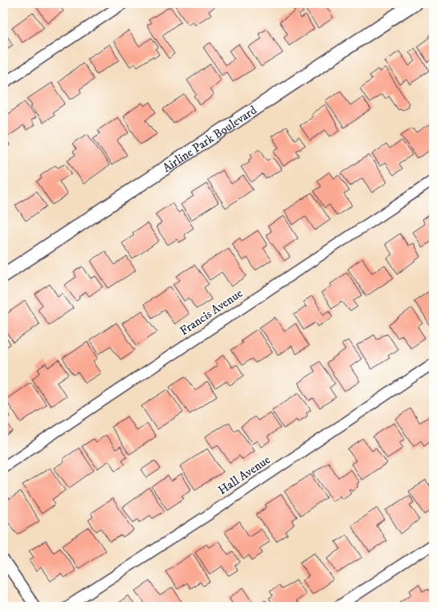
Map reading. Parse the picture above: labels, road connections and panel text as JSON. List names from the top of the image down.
{
  "streets": {
    "street": ["Airline Park Boulevard", "Francis Avenue", "Hall Avenue"]
  }
}
